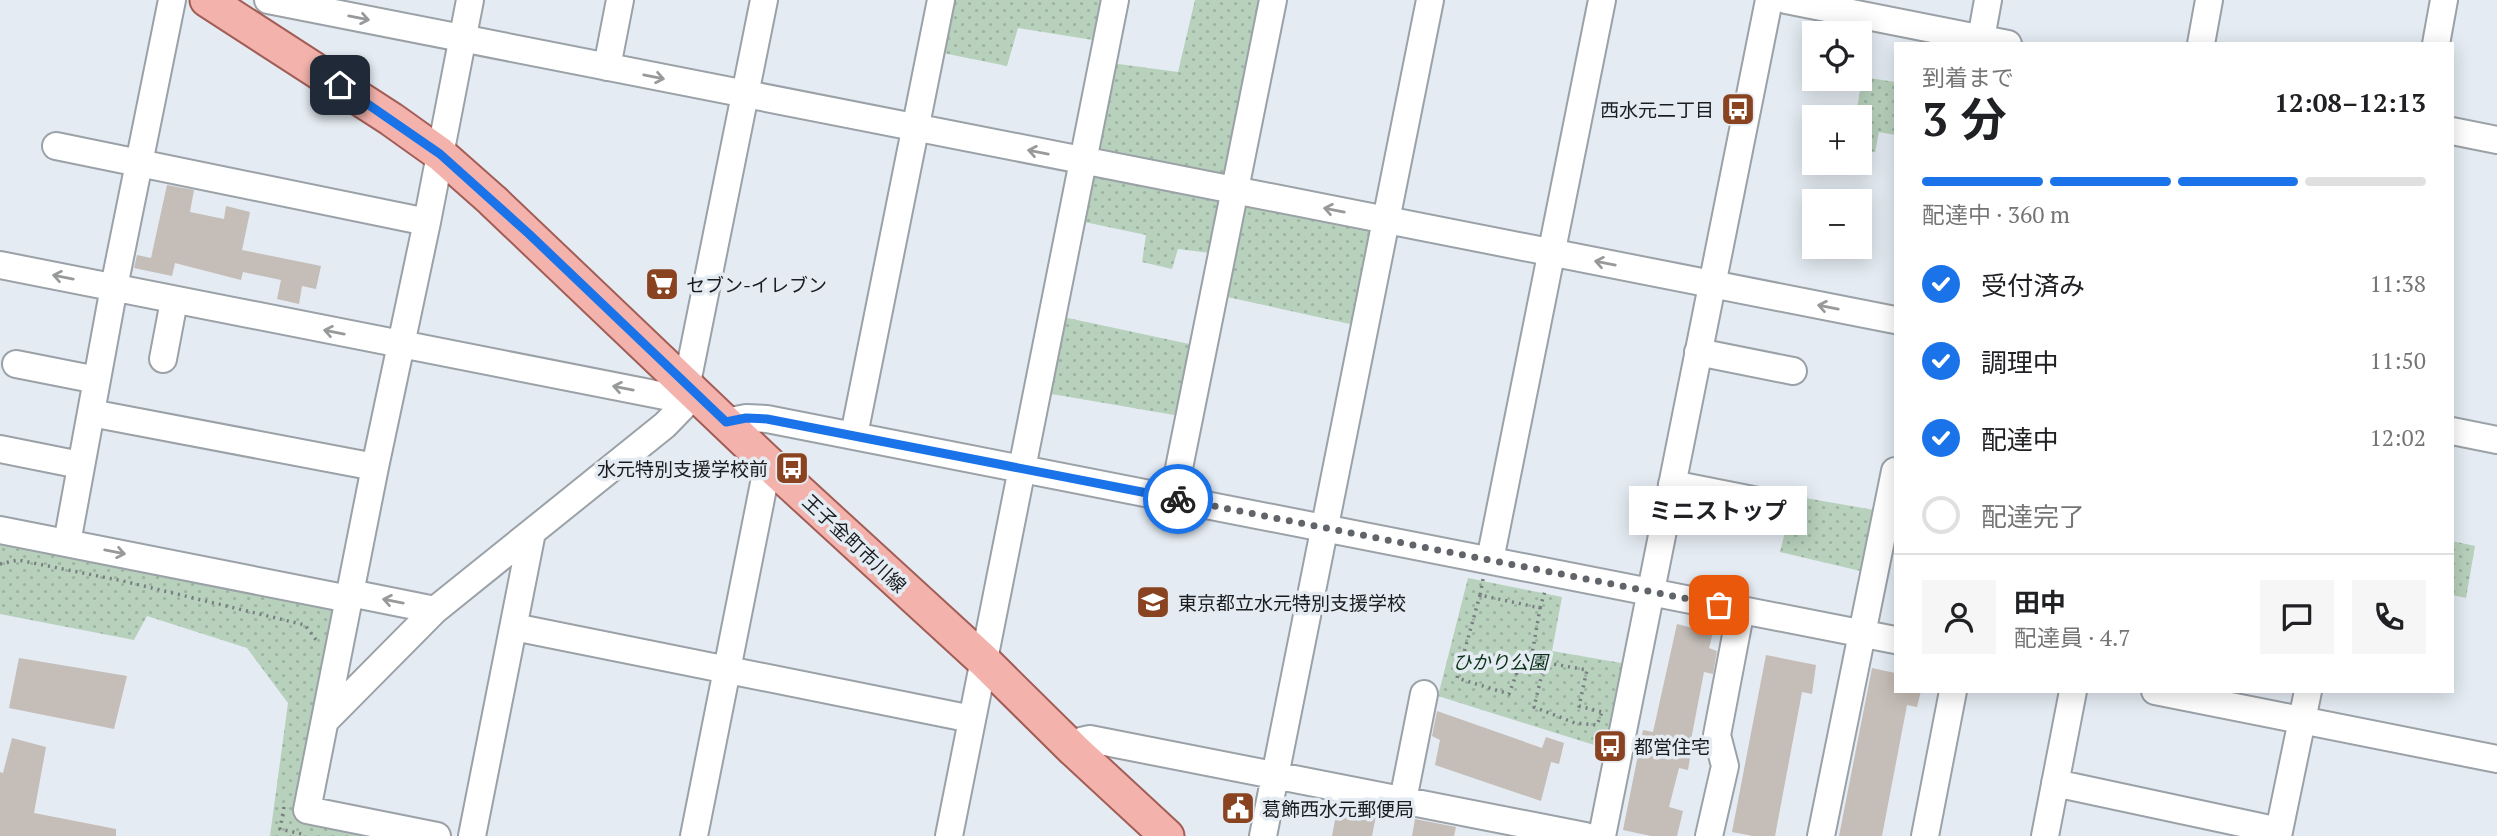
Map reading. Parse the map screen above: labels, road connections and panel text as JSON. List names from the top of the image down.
{
  "streets": {
    "main road": ["王子金町市川線"]
  },
  "parks": ["ひかり公園"],
  "places": {
    "bus stop": ["西水元二丁目", "水元特別支援学校前", "都営住宅"],
    "supermarket": ["セブン-イレブン"],
    "school or university": ["東京都立水元特別支援学校"],
    "other": ["ミニストップ"],
    "public building": ["葛飾西水元郵便局"]
  },
  "page": {
    "map_buttons": ["+", "−"],
    "heading": ["3 分", "到着まで", "12:08–12:13"],
    "panel": ["田中", "配達員 · 4.7"],
    "bar": "配達中 · 360 m",
    "list": [
      ["受付済み", "11:38"],
      ["調理中", "11:50"],
      ["配達中", "12:02"],
      "配達完了"
    ],
    "bubble": "ミニストップ"
  }
}
